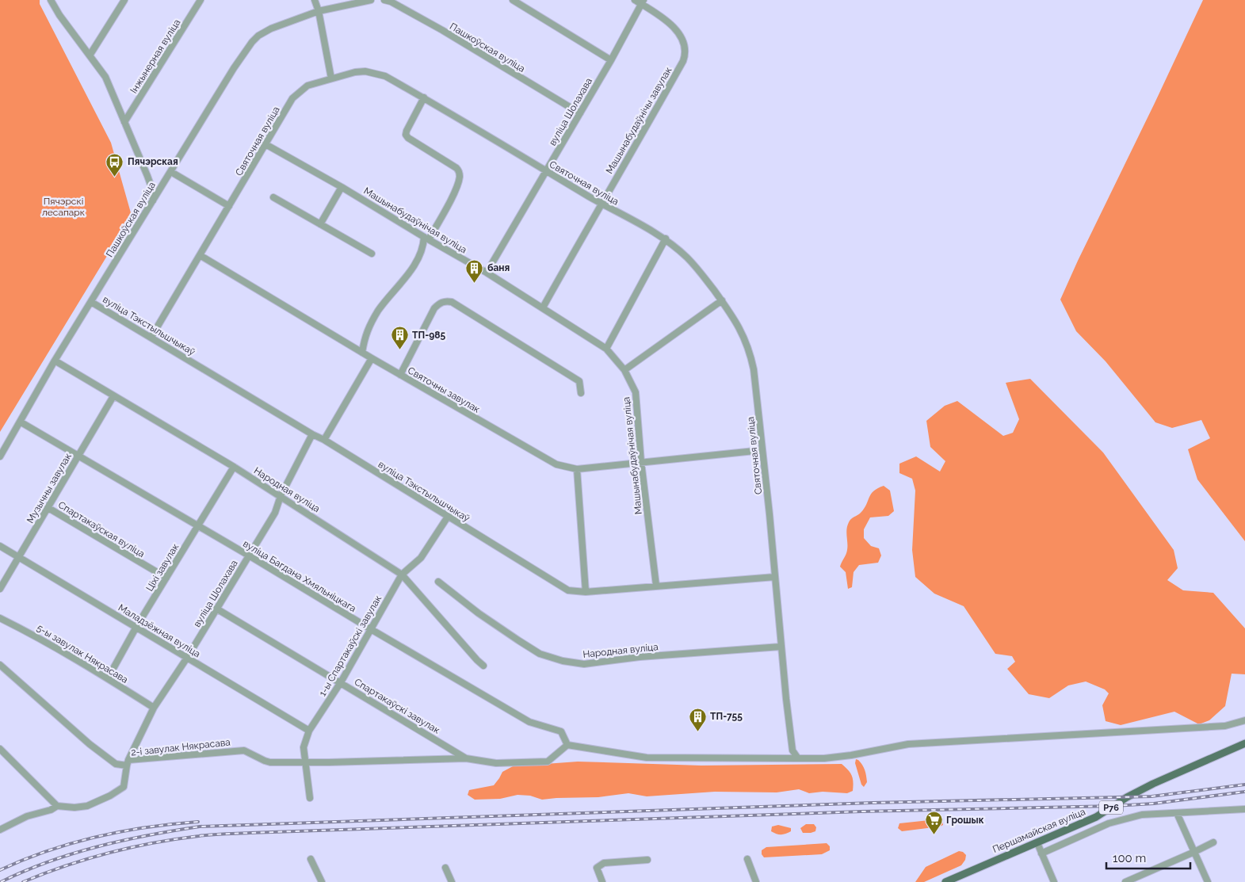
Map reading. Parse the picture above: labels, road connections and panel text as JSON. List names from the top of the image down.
{
  "streets": {
    "main road": ["Р76", "Першамайская вуліца"],
    "street": [
      "Пашкоўская вуліца",
      "Інжынерная вуліца",
      "вуліца Шолахава",
      "Машынабудаўнічы завулак",
      "Святочная вуліца",
      "Машынабудаўнічая вуліца",
      "вуліца Тэкстыльшчыкаў",
      "Святочны завулак",
      "Музычны завулак",
      "Народная вуліца",
      "Спартакаўская вуліца",
      "Ціхі завулак",
      "вуліца Багдана Хмяльніцкага",
      "Маладзёжная вуліца",
      "1-ы Спартакаўскі завулак",
      "5-ы завулак Някрасава",
      "Спартакаўскі завулак",
      "2-і завулак Някрасава"
    ]
  },
  "crossings": [
    ["Пашкоўская вуліца", "вуліца Шолахава"],
    ["Пашкоўская вуліца", "вуліца Тэкстыльшчыкаў"],
    ["Пашкоўская вуліца", "Народная вуліца"],
    ["Пашкоўская вуліца", "вуліца Багдана Хмяльніцкага"],
    ["вуліца Шолахава", "Машынабудаўнічы завулак"],
    ["вуліца Шолахава", "Святочная вуліца"],
    ["вуліца Шолахава", "Машынабудаўнічая вуліца"],
    ["вуліца Шолахава", "вуліца Тэкстыльшчыкаў"],
    ["вуліца Шолахава", "Народная вуліца"],
    ["вуліца Шолахава", "вуліца Багдана Хмяльніцкага"],
    ["вуліца Шолахава", "Маладзёжная вуліца"],
    ["вуліца Шолахава", "5-ы завулак Някрасава"],
    ["вуліца Шолахава", "Спартакаўскі завулак"],
    ["вуліца Шолахава", "2-і завулак Някрасава"],
    ["Машынабудаўнічы завулак", "Святочная вуліца"],
    ["Машынабудаўнічы завулак", "Машынабудаўнічая вуліца"],
    ["Святочная вуліца", "Машынабудаўнічая вуліца"],
    ["Святочная вуліца", "вуліца Тэкстыльшчыкаў"],
    ["Святочная вуліца", "Святочны завулак"],
    ["Святочная вуліца", "Народная вуліца"],
    ["Машынабудаўнічая вуліца", "вуліца Тэкстыльшчыкаў"],
    ["Машынабудаўнічая вуліца", "Святочны завулак"],
    ["вуліца Тэкстыльшчыкаў", "1-ы Спартакаўскі завулак"],
    ["Музычны завулак", "Народная вуліца"],
    ["Музычны завулак", "Спартакаўская вуліца"],
    ["Музычны завулак", "вуліца Багдана Хмяльніцкага"],
    ["Музычны завулак", "Маладзёжная вуліца"],
    ["Народная вуліца", "Ціхі завулак"],
    ["Народная вуліца", "1-ы Спартакаўскі завулак"],
    ["Спартакаўская вуліца", "Ціхі завулак"],
    ["Ціхі завулак", "вуліца Багдана Хмяльніцкага"],
    ["Ціхі завулак", "Маладзёжная вуліца"],
    ["Ціхі завулак", "5-ы завулак Някрасава"],
    ["вуліца Багдана Хмяльніцкага", "1-ы Спартакаўскі завулак"],
    ["Маладзёжная вуліца", "1-ы Спартакаўскі завулак"],
    ["1-ы Спартакаўскі завулак", "Спартакаўскі завулак"],
    ["1-ы Спартакаўскі завулак", "2-і завулак Някрасава"],
    ["Спартакаўскі завулак", "2-і завулак Някрасава"]
  ],
  "parks": ["Пячэрскі лесапарк"],
  "places": {
    "bus stop": ["Пячэрская"],
    "building": ["баня", "ТП-985", "ТП-755"],
    "supermarket": ["Грошык"]
  },
  "scale_bar": "100 m"
}
